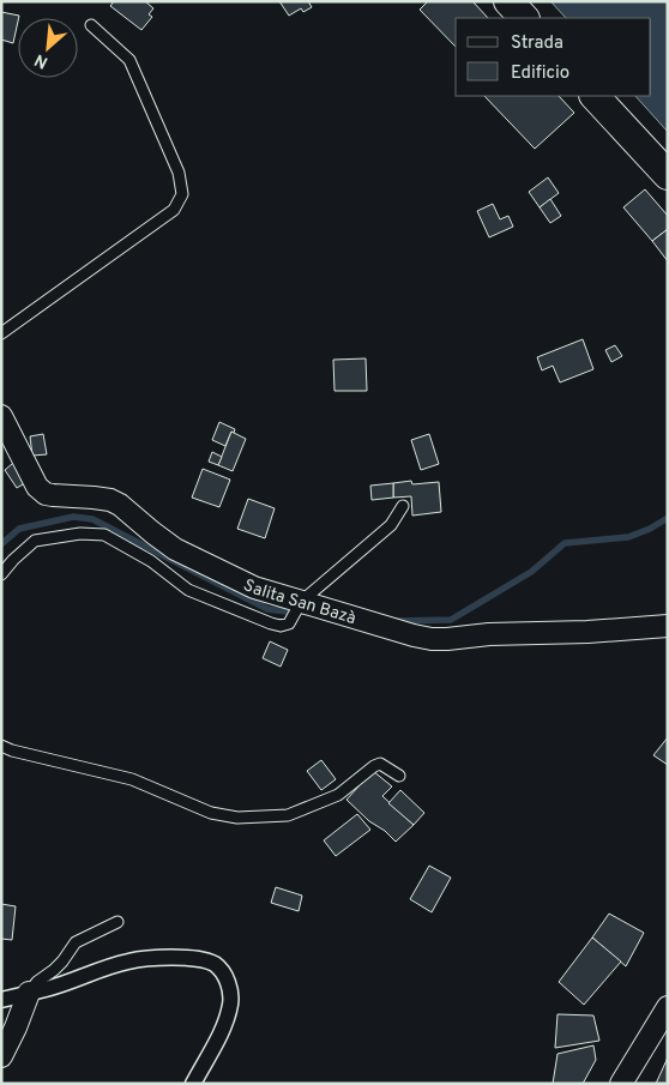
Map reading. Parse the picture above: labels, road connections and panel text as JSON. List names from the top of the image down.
{
  "streets": {
    "street": ["Salita San Bazà"]
  },
  "legend": ["Strada", "Edificio"],
  "north": "bottom left"
}
